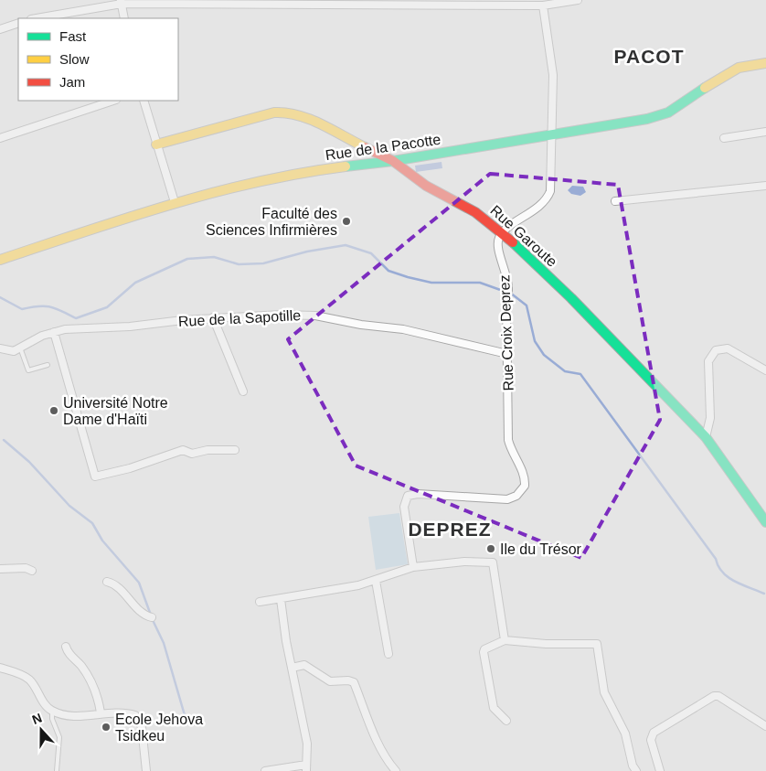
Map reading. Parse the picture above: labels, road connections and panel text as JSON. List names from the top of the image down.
{
  "streets": {
    "street": [
      "Rue de la Pacotte",
      "Rue Garoute",
      "Rue de la Sapotille",
      "Rue Croix Deprez"
    ]
  },
  "crossings": [
    ["Rue de la Pacotte", "Rue Garoute"],
    ["Rue Garoute", "Rue Croix Deprez"],
    ["Rue de la Sapotille", "Rue Croix Deprez"]
  ],
  "districts": ["PACOT", "DEPREZ"],
  "places": [
    "Faculté des Sciences Infirmières",
    "Université Notre Dame d'Haïti",
    "Ile du Trésor",
    "Ecole Jehova Tsidkeu"
  ],
  "legend": ["Fast", "Slow", "Jam"],
  "north": "top"
}
